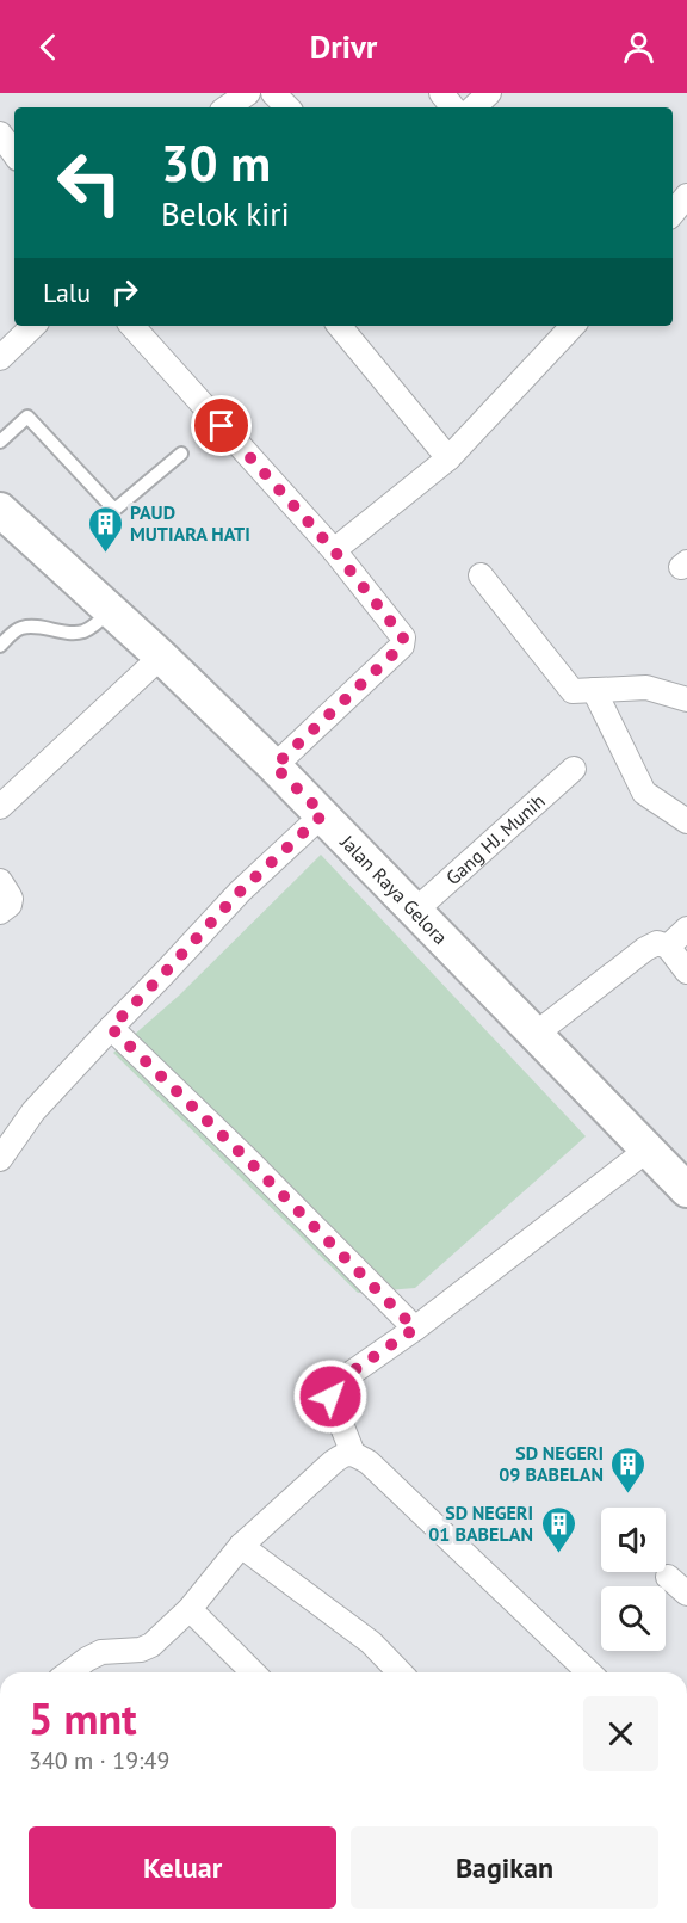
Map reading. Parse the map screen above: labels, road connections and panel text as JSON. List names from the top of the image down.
{
  "streets": {
    "street": ["Gang HJ. Munih", "Jalan Raya Gelora"]
  },
  "crossings": [
    ["Gang HJ. Munih", "Jalan Raya Gelora"]
  ],
  "places": {
    "building": ["PAUD MUTIARA HATI", "SD NEGERI 09 BABELAN", "SD NEGERI 01 BABELAN"]
  },
  "page": {
    "header": "Drivr",
    "turn": ["30 m", "Belok kiri"],
    "then": "Lalu",
    "heading": ["5 mnt", "340 m · 19:49"],
    "buttons": ["Keluar", "Bagikan"]
  }
}
